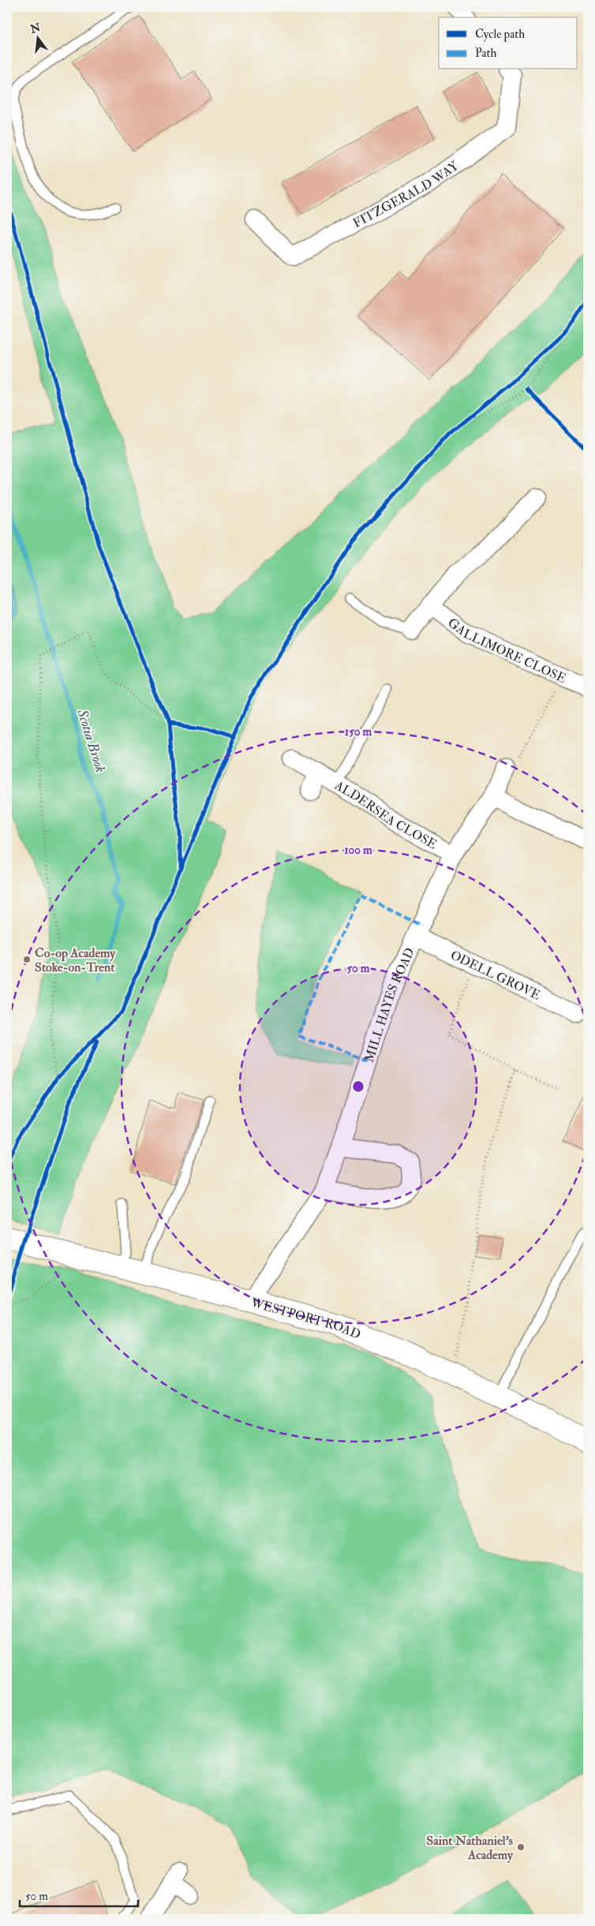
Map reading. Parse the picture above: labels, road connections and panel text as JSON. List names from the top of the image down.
{
  "streets": {
    "street": [
      "FITZGERALD WAY",
      "GALLIMORE CLOSE",
      "ALDERSEA CLOSE",
      "ODELL GROVE",
      "MILL HAYES ROAD",
      "WESTPORT ROAD"
    ]
  },
  "crossings": [
    ["ALDERSEA CLOSE", "MILL HAYES ROAD"],
    ["ODELL GROVE", "MILL HAYES ROAD"],
    ["MILL HAYES ROAD", "WESTPORT ROAD"]
  ],
  "water": ["Scotia Brook"],
  "places": ["Co-op Academy Stoke-on-Trent", "Saint Nathaniel's Academy"],
  "legend": ["Cycle path", "Path"],
  "scale_bar": "50 m",
  "north": "top",
  "rings": ["150 m", "100 m", "50 m"]
}
